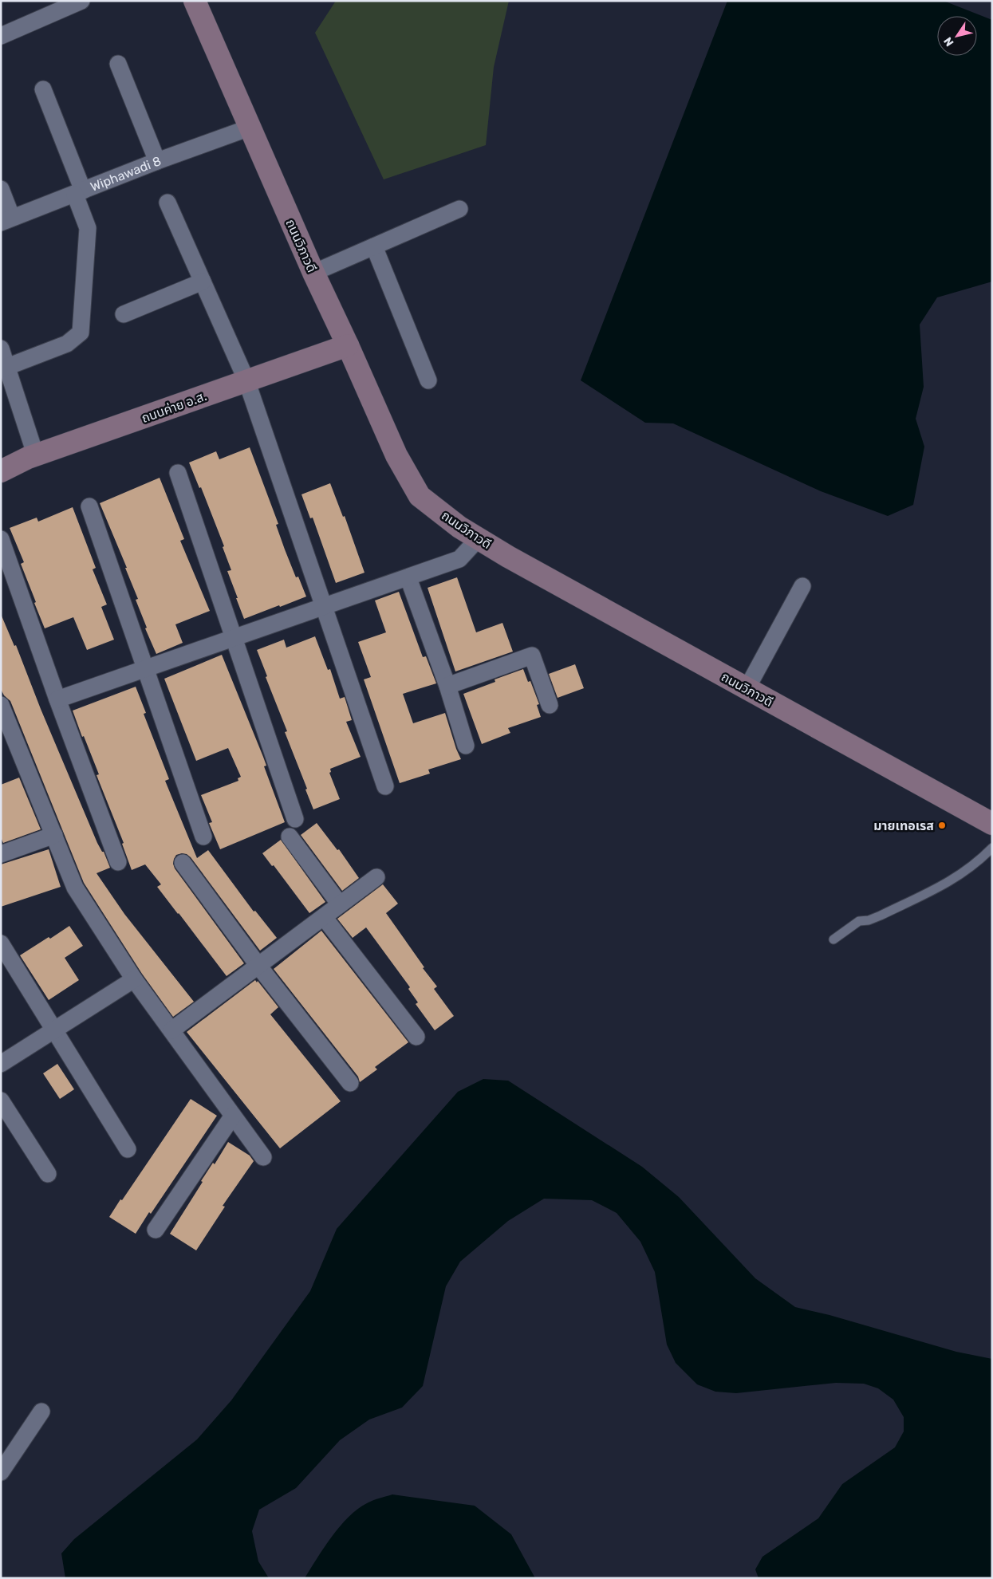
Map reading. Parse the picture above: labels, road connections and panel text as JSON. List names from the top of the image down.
{
  "streets": {
    "street": ["Wiphawadi 8", "ถนนวิภาวดี", "ถนนค่าย อ.ส."]
  },
  "crossings": [
    ["Wiphawadi 8", "ถนนวิภาวดี"],
    ["ถนนวิภาวดี", "ถนนค่าย อ.ส."]
  ],
  "places": ["มายเทอเรส"],
  "north": "bottom left"
}
